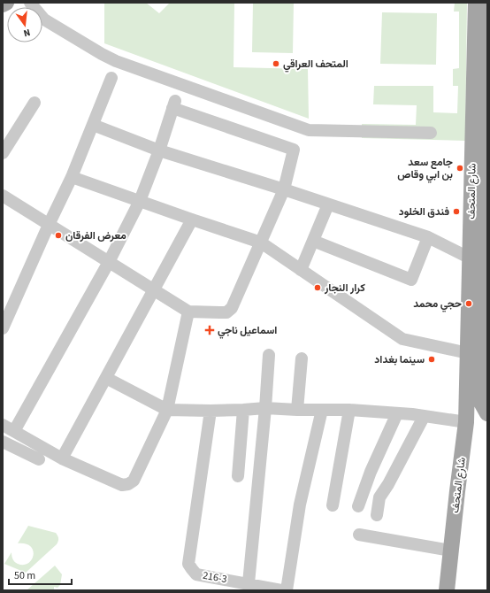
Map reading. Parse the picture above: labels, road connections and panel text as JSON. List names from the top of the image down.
{
  "streets": {
    "main road": ["شارع المتحف"],
    "street": ["216-3"]
  },
  "places": {
    "other": [
      "المتحف العراقي",
      "جامع سعد بن ابي وقاص",
      "فندق الخلود",
      "معرض الفرقان",
      "كرار النجار",
      "حجي محمد",
      "سينما بغداد"
    ],
    "health": ["اسماعيل ناجي"]
  },
  "scale_bar": "50 m",
  "north": "bottom"
}
